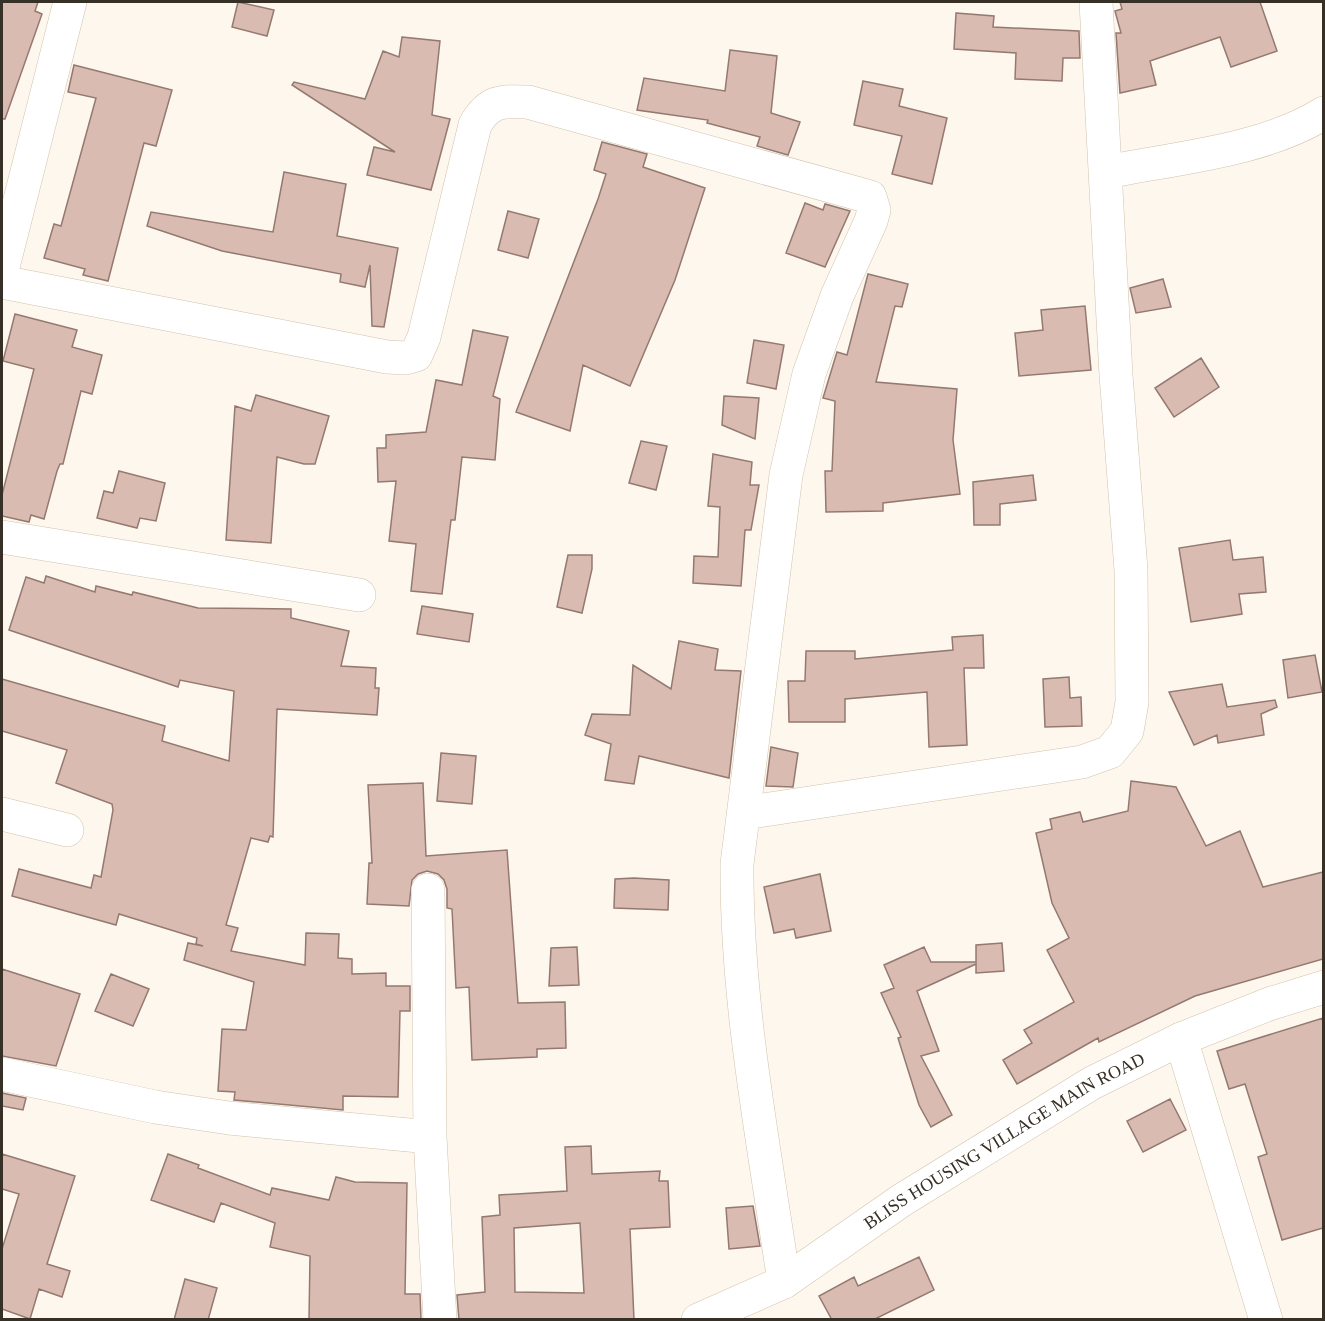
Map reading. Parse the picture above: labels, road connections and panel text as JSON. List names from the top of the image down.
{
  "streets": {
    "street": ["BLISS HOUSING VILLAGE MAIN ROAD"]
  }
}
